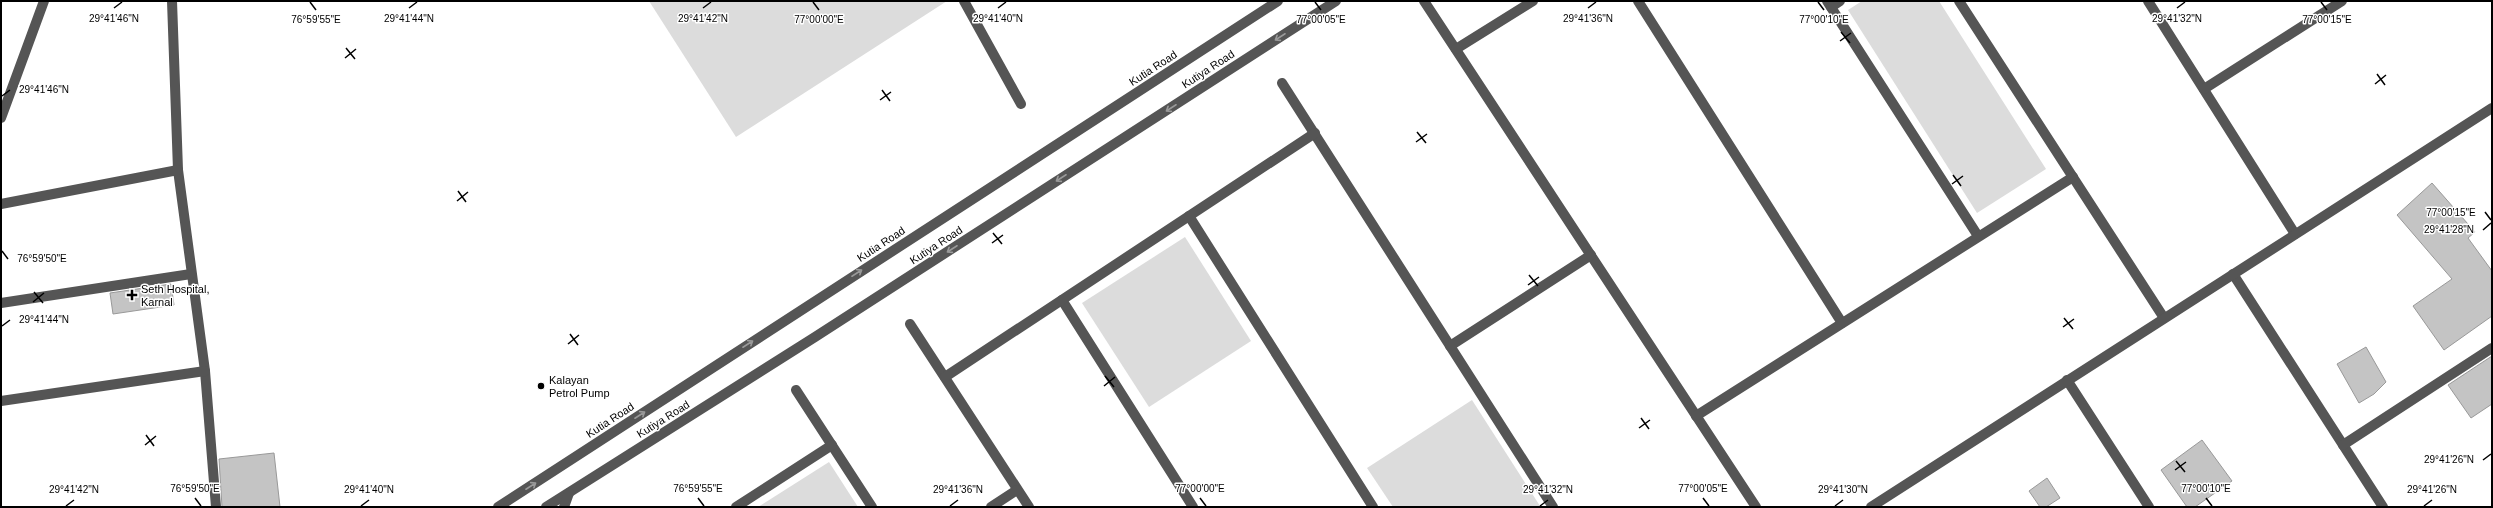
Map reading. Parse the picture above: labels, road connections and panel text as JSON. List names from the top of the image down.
{
  "streets": {
    "street": ["Kutia Road", "Kutiya Road"]
  },
  "one_way": ["Kutia Road", "Kutiya Road"],
  "places": {
    "health": ["Seth Hospital, Karnal"],
    "other": ["Kalayan Petrol Pump"]
  },
  "coordinates": [
    "29°41'46\"N",
    "29°41'32\"N",
    "29°41'44\"N",
    "29°41'42\"N",
    "29°41'40\"N",
    "29°41'36\"N",
    "77°00'10\"E",
    "76°59'55\"E",
    "77°00'00\"E",
    "77°00'05\"E",
    "77°00'15\"E",
    "29°41'28\"N",
    "76°59'50\"E",
    "29°41'26\"N",
    "29°41'30\"N"
  ]
}
